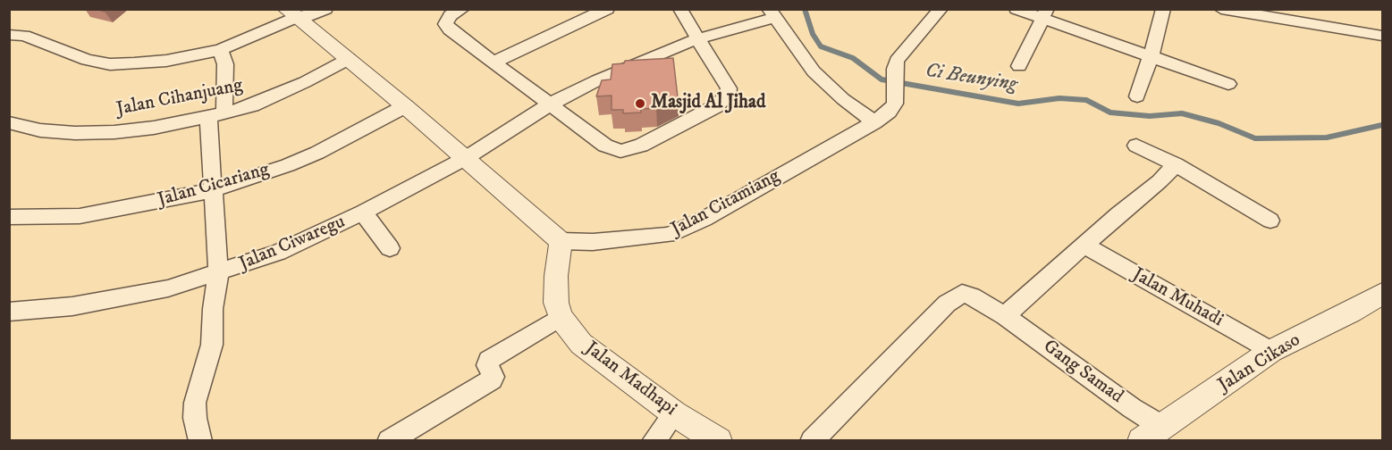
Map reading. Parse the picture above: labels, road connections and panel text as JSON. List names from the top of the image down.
{
  "streets": {
    "street": [
      "Jalan Cihanjuang",
      "Jalan Cicariang",
      "Jalan Citamiang",
      "Jalan Ciwaregu",
      "Jalan Muhadi",
      "Jalan Cikaso",
      "Gang Samad",
      "Jalan Madhapi"
    ]
  },
  "crossings": [
    ["Jalan Citamiang", "Jalan Madhapi"],
    ["Jalan Muhadi", "Jalan Cikaso"],
    ["Jalan Cikaso", "Gang Samad"]
  ],
  "water": ["Ci Beunying"],
  "places": ["Masjid Al Jihad"]
}
